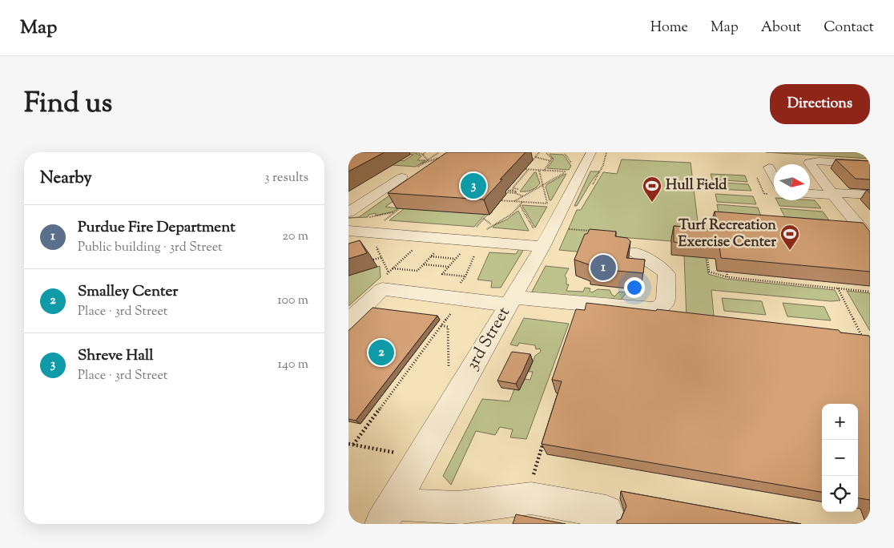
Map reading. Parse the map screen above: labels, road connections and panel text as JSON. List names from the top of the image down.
{
  "streets": {
    "street": ["3rd Street"]
  },
  "places": {
    "sports": ["Hull Field", "Turf Recreation Exercise Center"]
  },
  "north": "right",
  "page": {
    "header": "Map",
    "nav": [
      "Home",
      "Map",
      "About",
      "Contact"
    ],
    "title": "Find us",
    "buttons": "Directions",
    "heading": ["Nearby", "3 results"],
    "pins": ["3", "1", "2"],
    "list": [
      {
        "mark": "1",
        "name": "Purdue Fire Department",
        "note": "Public building · 3rd Street",
        "value": "20 m"
      },
      {
        "mark": "2",
        "name": "Smalley Center",
        "note": "Place · 3rd Street",
        "value": "100 m"
      },
      {
        "mark": "3",
        "name": "Shreve Hall",
        "note": "Place · 3rd Street",
        "value": "140 m"
      }
    ],
    "map_buttons": ["+", "−"]
  }
}
